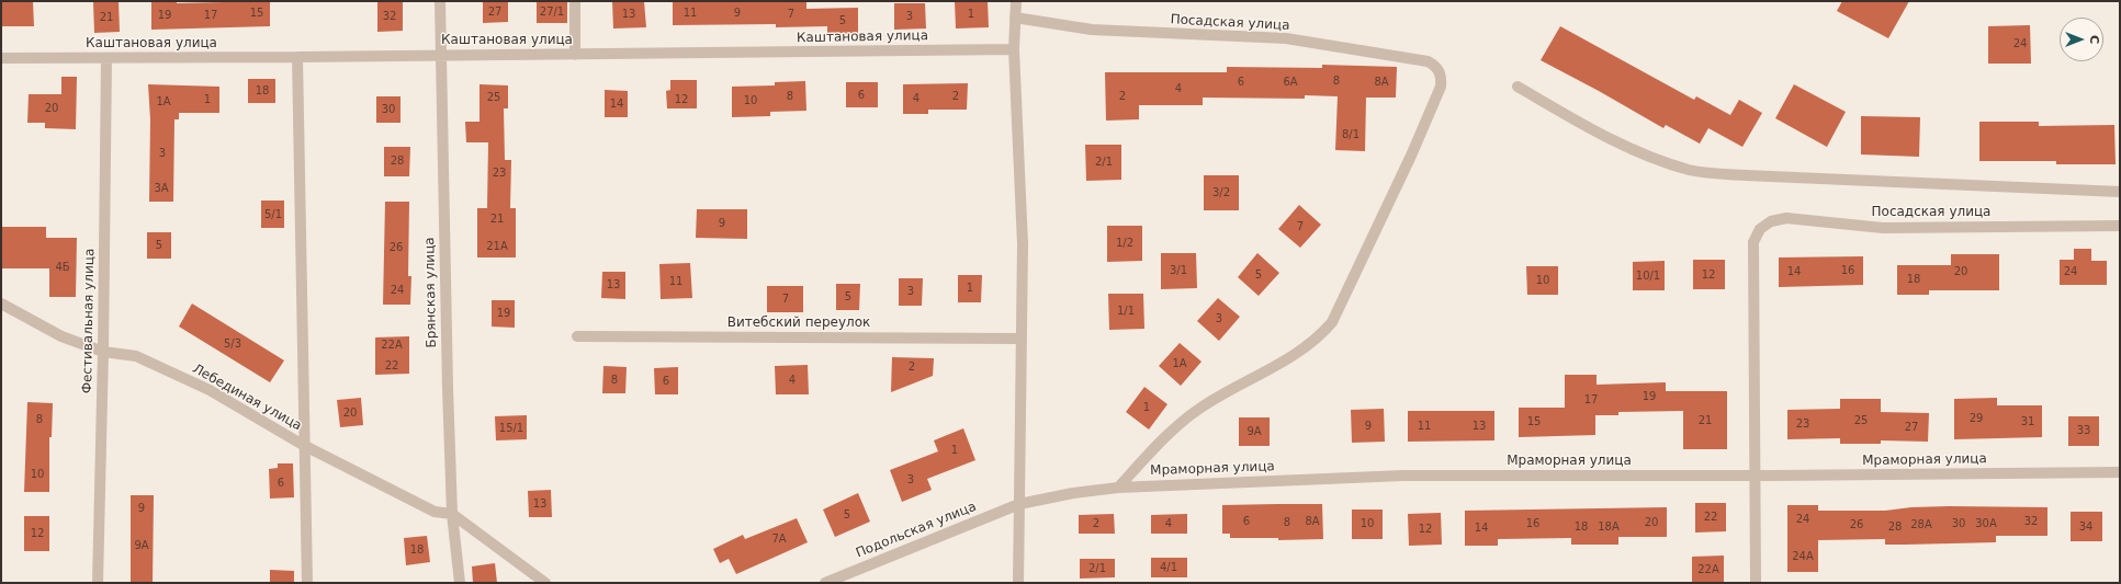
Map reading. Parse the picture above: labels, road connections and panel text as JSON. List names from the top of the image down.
{
  "streets": {
    "street": [
      "Посадская улица",
      "Каштановая улица",
      "Брянская улица",
      "Фестивальная улица",
      "Витебский переулок",
      "Лебединая улица",
      "Мраморная улица",
      "Подольская улица"
    ]
  },
  "crossings": [
    ["Посадская улица", "Мраморная улица"],
    ["Каштановая улица", "Брянская улица"],
    ["Каштановая улица", "Фестивальная улица"],
    ["Брянская улица", "Лебединая улица"],
    ["Фестивальная улица", "Лебединая улица"],
    ["Мраморная улица", "Подольская улица"]
  ],
  "house_numbers": [
    "27",
    "27/1",
    "15",
    "11",
    "9",
    "13",
    "7",
    "1",
    "19",
    "17",
    "32",
    "3",
    "21",
    "5",
    "24",
    "8",
    "6",
    "6А",
    "8А",
    "4",
    "18",
    "6",
    "8",
    "2",
    "2",
    "25",
    "4",
    "1",
    "12",
    "10",
    "1А",
    "14",
    "20",
    "30",
    "8/1",
    "3",
    "28",
    "2/1",
    "23",
    "3А",
    "3/2",
    "5/1",
    "21",
    "9",
    "7",
    "1/2",
    "5",
    "21А",
    "26",
    "4Б",
    "3/1",
    "16",
    "14",
    "20",
    "24",
    "5",
    "12",
    "10/1",
    "18",
    "10",
    "11",
    "13",
    "1",
    "24",
    "3",
    "5",
    "7",
    "1/1",
    "19",
    "3",
    "5/3",
    "22А",
    "1А",
    "22",
    "2",
    "8",
    "4",
    "6",
    "19",
    "17",
    "1",
    "20",
    "29",
    "8",
    "21",
    "25",
    "15",
    "31",
    "23",
    "9",
    "11",
    "13",
    "27",
    "15/1",
    "33",
    "9А",
    "1",
    "10",
    "3",
    "6",
    "13",
    "9",
    "5",
    "22",
    "24",
    "6",
    "8А",
    "32",
    "8",
    "20",
    "2",
    "4",
    "10",
    "16",
    "30",
    "30А",
    "26",
    "28А",
    "18",
    "18А",
    "28",
    "34",
    "14",
    "12",
    "12",
    "7А",
    "9А",
    "18",
    "24А",
    "4/1",
    "2/1",
    "22А"
  ],
  "north": "right"
}
